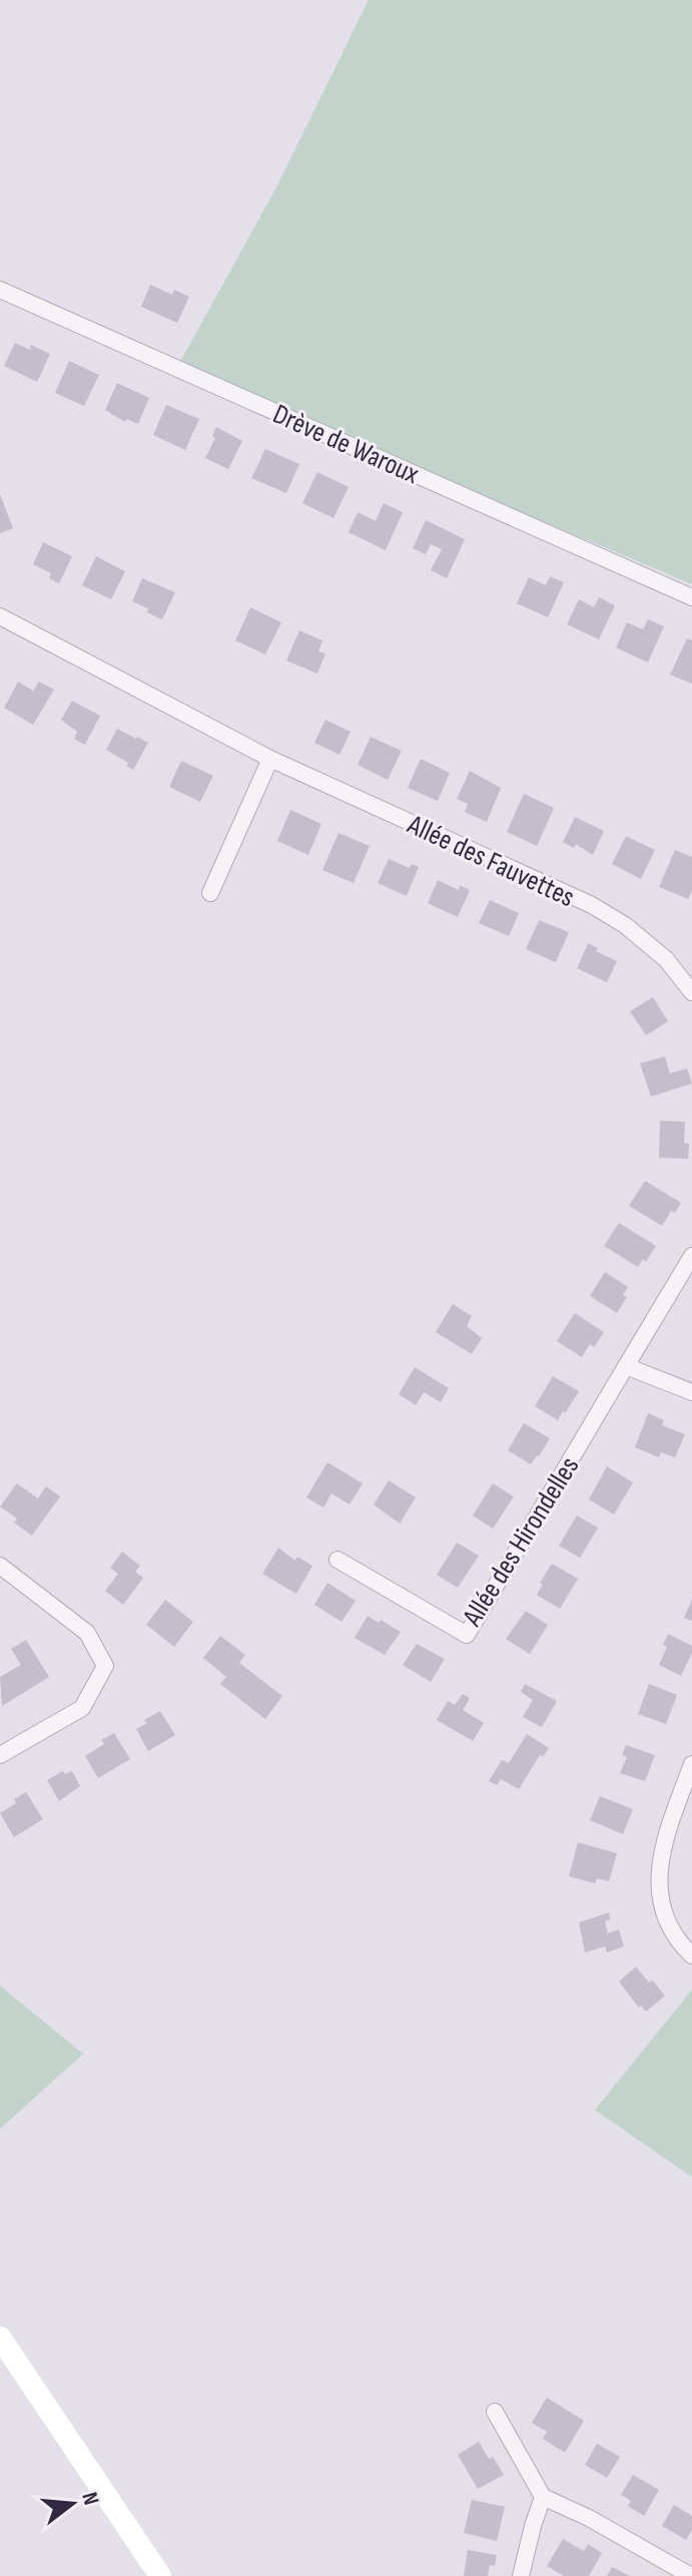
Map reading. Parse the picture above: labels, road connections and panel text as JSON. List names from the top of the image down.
{
  "streets": {
    "street": ["Drève de Waroux", "Allée des Fauvettes", "Allée des Hirondelles"]
  },
  "north": "right"
}
